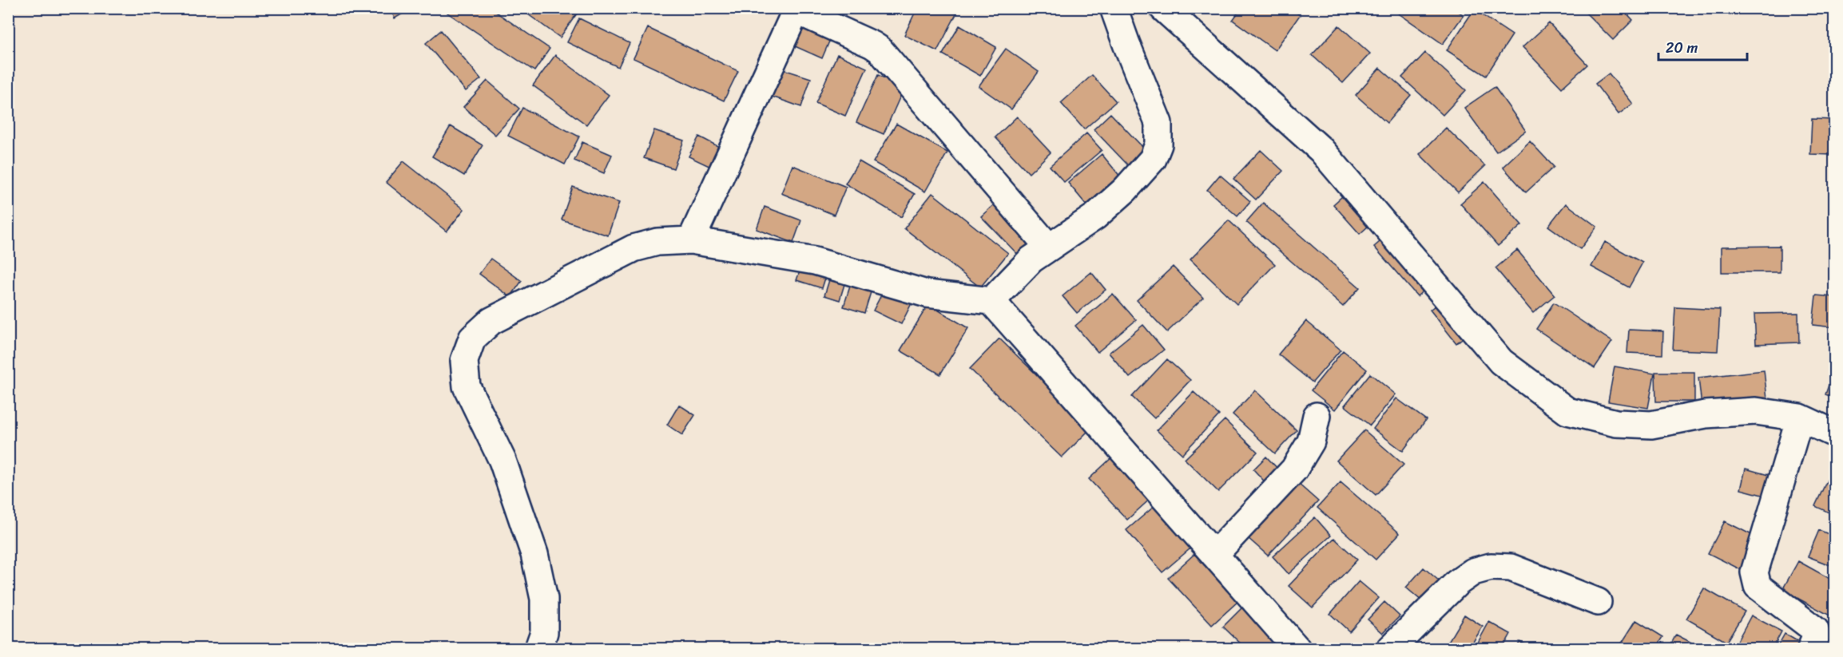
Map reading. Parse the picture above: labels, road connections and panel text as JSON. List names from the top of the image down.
{
  "scale_bar": "20 m"
}
